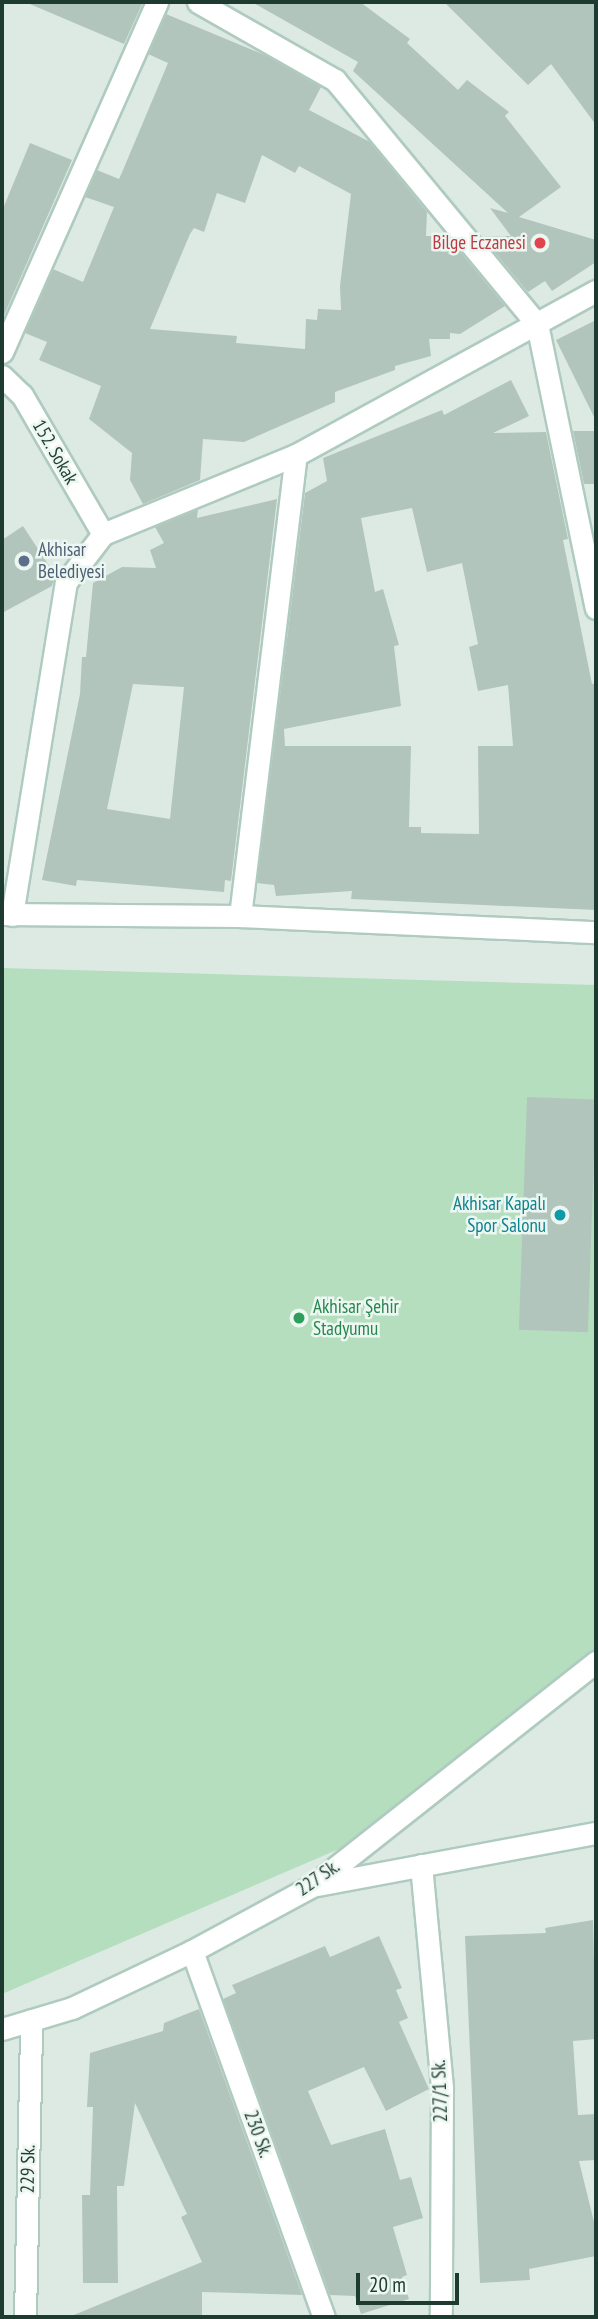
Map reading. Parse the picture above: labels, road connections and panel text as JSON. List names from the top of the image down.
{
  "streets": {
    "street": [
      "152. Sokak",
      "227 Sk.",
      "227/1 Sk.",
      "230 Sk.",
      "229 Sk."
    ]
  },
  "crossings": [
    ["227 Sk.", "230 Sk."],
    ["227 Sk.", "229 Sk."]
  ],
  "places": [
    "Bilge Eczanesi",
    "Akhisar Belediyesi",
    "Akhisar Kapalı Spor Salonu",
    "Akhisar Şehir Stadyumu"
  ],
  "scale_bar": "20 m"
}
